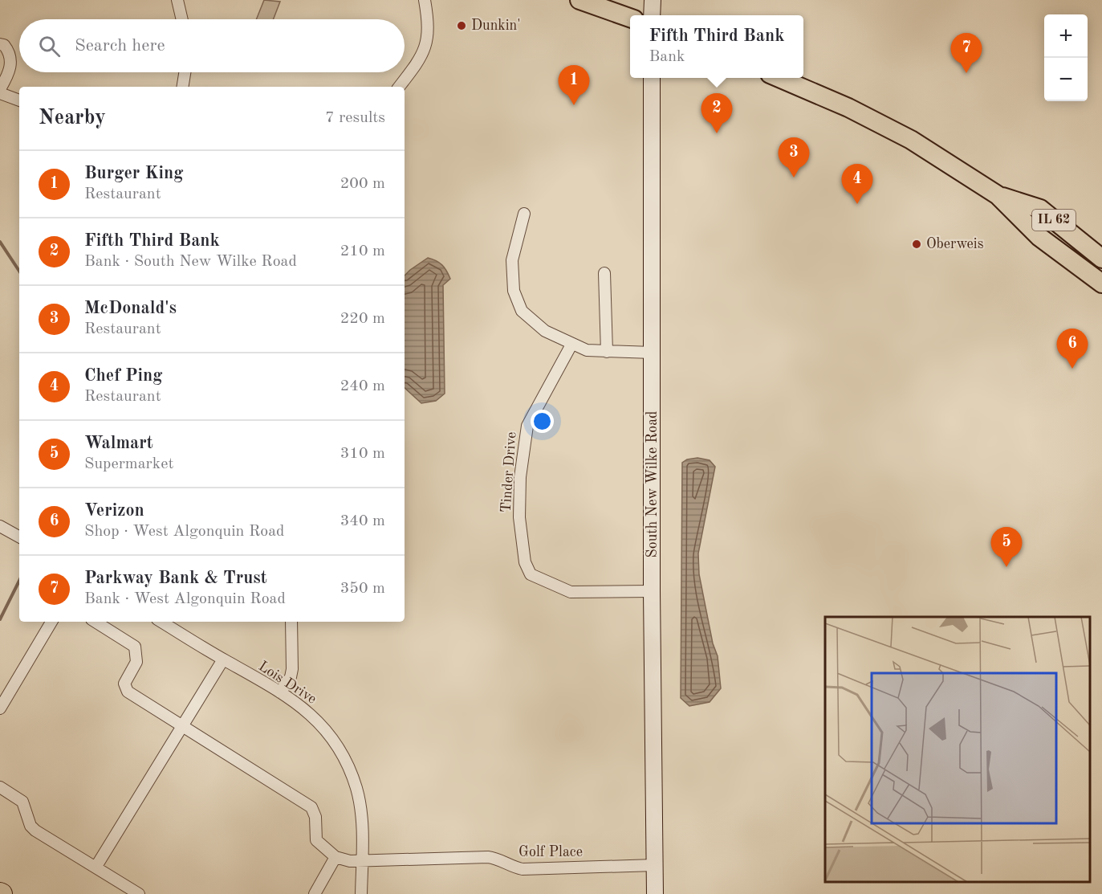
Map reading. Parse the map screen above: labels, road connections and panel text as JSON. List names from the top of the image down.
{
  "streets": {
    "main road": ["IL 62", "South New Wilke Road"],
    "street": ["Tinder Drive", "Lois Drive", "Golf Place"]
  },
  "crossings": [
    ["Tinder Drive", "South New Wilke Road"],
    ["South New Wilke Road", "Golf Place"],
    ["Lois Drive", "Golf Place"]
  ],
  "places": ["Dunkin'", "Oberweis"],
  "page": {
    "map_buttons": ["+", "−"],
    "popup": ["Fifth Third Bank", "Bank"],
    "search": "Search here",
    "pins": [
      "7",
      "1",
      "2",
      "3",
      "4",
      "6",
      "5"
    ],
    "heading": ["Nearby", "7 results"],
    "list": [
      {
        "mark": "1",
        "name": "Burger King",
        "note": "Restaurant",
        "value": "200 m"
      },
      {
        "mark": "2",
        "name": "Fifth Third Bank",
        "note": "Bank · South New Wilke Road",
        "value": "210 m"
      },
      {
        "mark": "3",
        "name": "McDonald's",
        "note": "Restaurant",
        "value": "220 m"
      },
      {
        "mark": "4",
        "name": "Chef Ping",
        "note": "Restaurant",
        "value": "240 m"
      },
      {
        "mark": "5",
        "name": "Walmart",
        "note": "Supermarket",
        "value": "310 m"
      },
      {
        "mark": "6",
        "name": "Verizon",
        "note": "Shop · West Algonquin Road",
        "value": "340 m"
      },
      {
        "mark": "7",
        "name": "Parkway Bank & Trust",
        "note": "Bank · West Algonquin Road",
        "value": "350 m"
      }
    ]
  }
}
